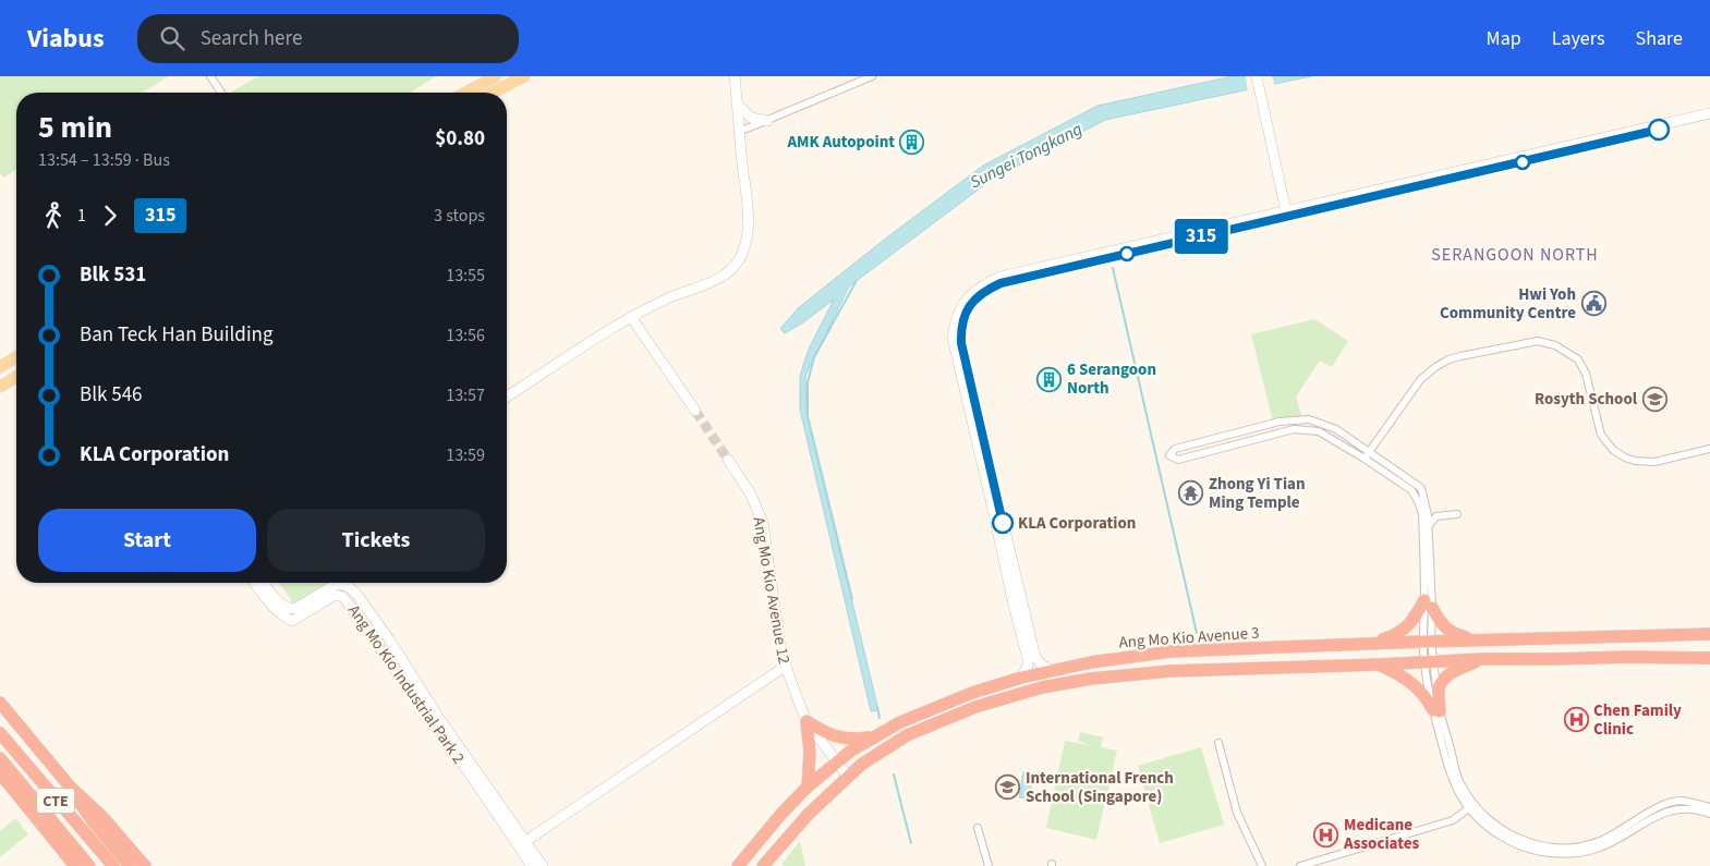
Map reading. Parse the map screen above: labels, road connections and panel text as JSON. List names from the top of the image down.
{
  "streets": {
    "highway": ["Ang Mo Kio Avenue 3", "CTE"],
    "street": ["Ang Mo Kio Avenue 12", "Ang Mo Kio Industrial Park 2"]
  },
  "crossings": [
    ["Ang Mo Kio Avenue 12", "Ang Mo Kio Avenue 3"]
  ],
  "districts": ["SERANGOON NORTH"],
  "water": ["Sungei Tongkang"],
  "places": {
    "building": ["AMK Autopoint", "6 Serangoon North"],
    "public building": ["Hwi Yoh Community Centre"],
    "school or university": ["Rosyth School", "International French School (Singapore)"],
    "temple": ["Zhong Yi Tian Ming Temple"],
    "other": ["KLA Corporation"],
    "hospital": ["Chen Family Clinic", "Medicane Associates"]
  },
  "lines": ["bus line 315"],
  "page": {
    "header": "Viabus",
    "search": "Search here",
    "nav": ["Map", "Layers", "Share"],
    "on_map": "315",
    "heading": ["5 min", "13:54 – 13:59 · Bus", "$0.80"],
    "legs": ["1", "315", "3 stops"],
    "list": [
      {
        "name": "Blk 531",
        "value": "13:55"
      },
      {
        "name": "Ban Teck Han Building",
        "value": "13:56"
      },
      {
        "name": "Blk 546",
        "value": "13:57"
      },
      {
        "name": "KLA Corporation",
        "value": "13:59"
      }
    ],
    "buttons": ["Start", "Tickets"]
  }
}
